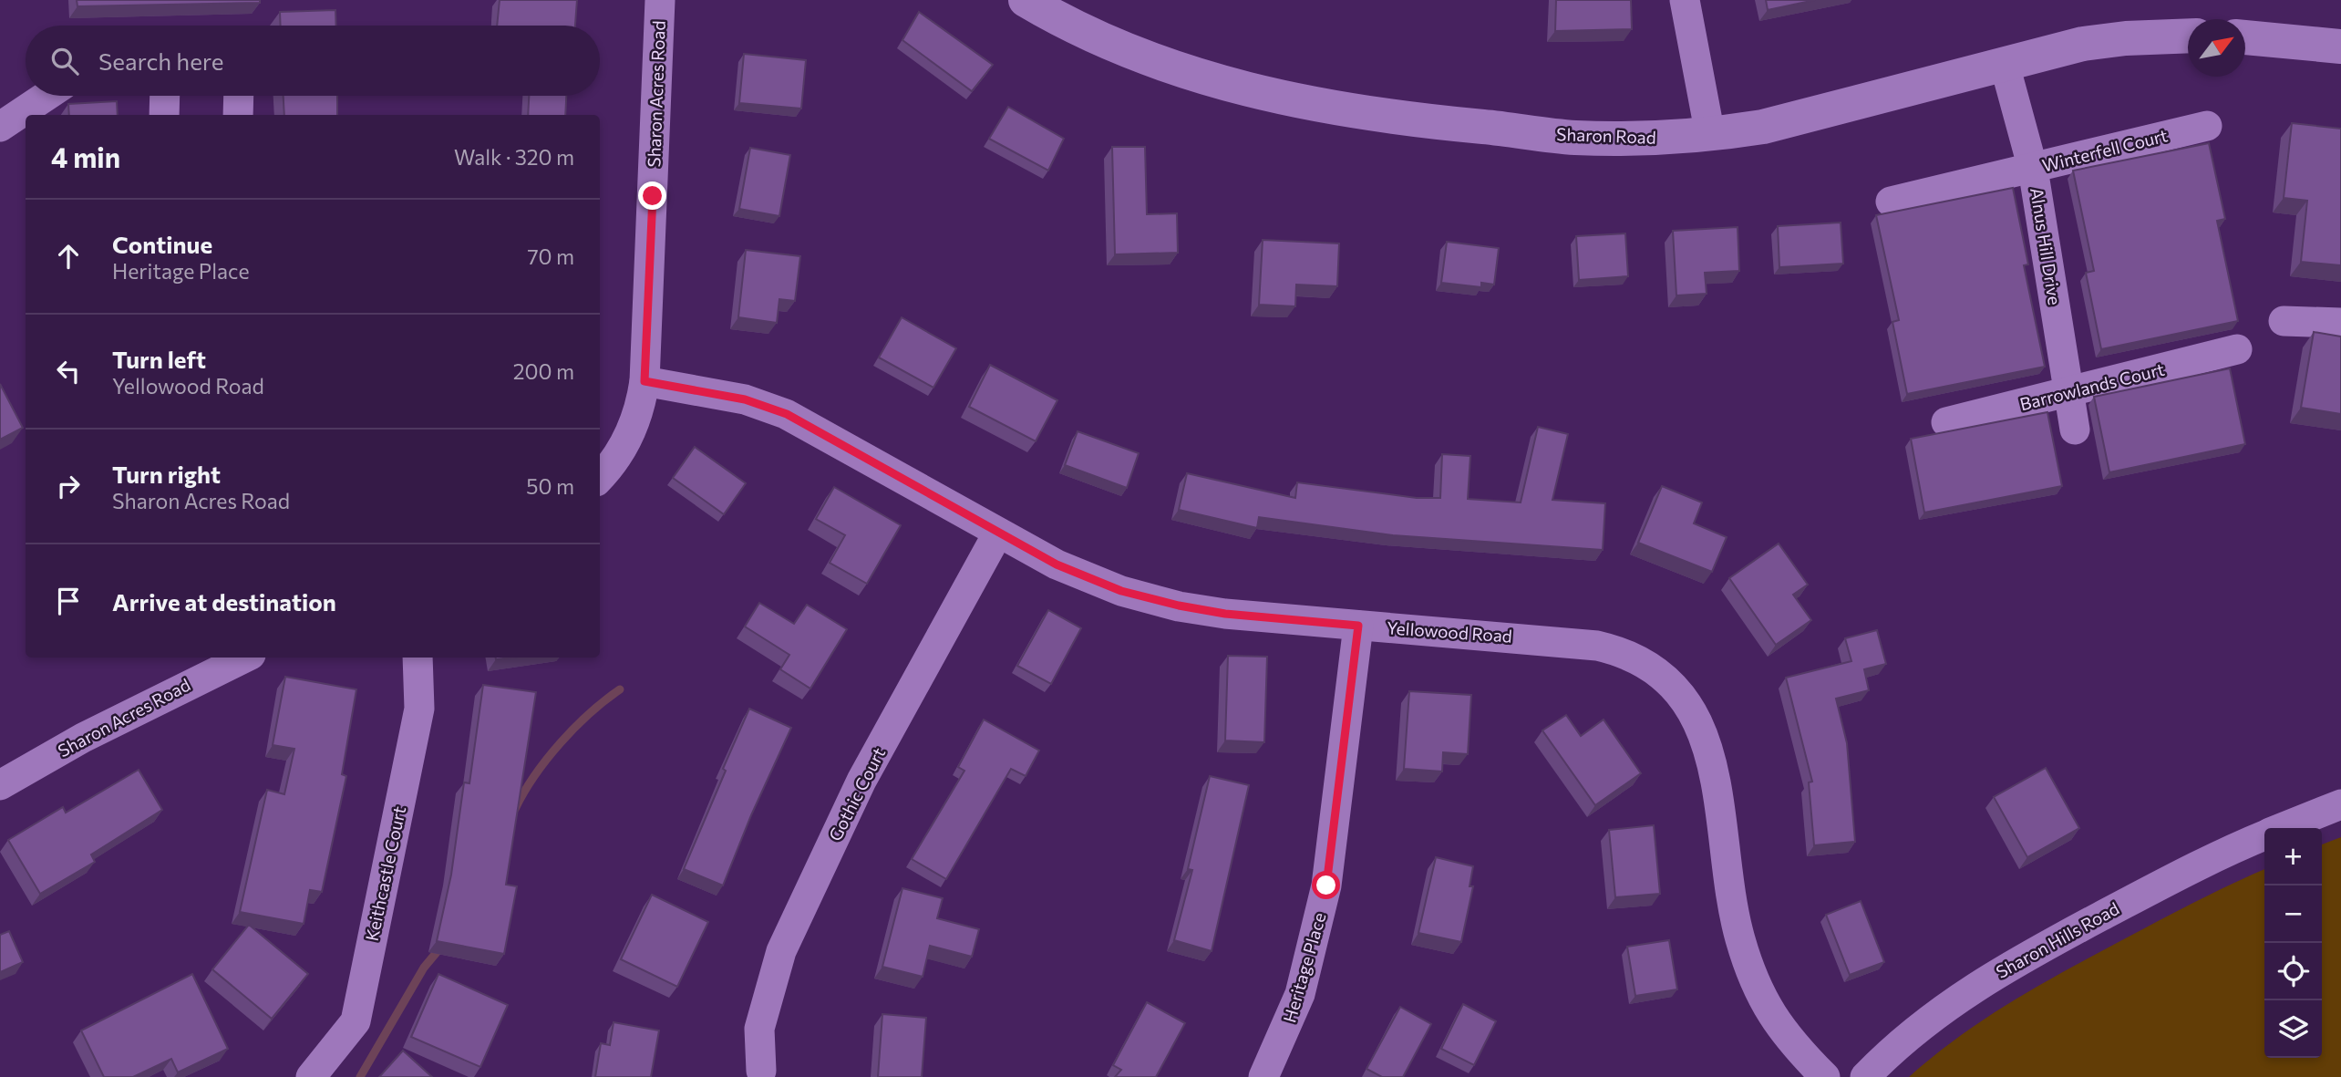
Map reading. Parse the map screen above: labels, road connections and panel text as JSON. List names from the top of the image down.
{
  "streets": {
    "main road": ["Sharon Road"],
    "street": [
      "Sharon Acres Road",
      "Winterfell Court",
      "Alnus Hill Drive",
      "Barrowlands Court",
      "Yellowood Road",
      "Gothic Court",
      "Keithcastle Court",
      "Sharon Hills Road",
      "Heritage Place"
    ]
  },
  "crossings": [
    ["Sharon Acres Road", "Yellowood Road"],
    ["Sharon Road", "Alnus Hill Drive"],
    ["Winterfell Court", "Alnus Hill Drive"],
    ["Alnus Hill Drive", "Barrowlands Court"],
    ["Yellowood Road", "Gothic Court"],
    ["Yellowood Road", "Heritage Place"]
  ],
  "north": "top right",
  "page": {
    "search": "Search here",
    "heading": ["4 min", "Walk · 320 m"],
    "list": [
      ["Continue", "Heritage Place", "70 m"],
      ["Turn left", "Yellowood Road", "200 m"],
      ["Turn right", "Sharon Acres Road", "50 m"],
      "Arrive at destination"
    ],
    "map_buttons": ["+", "−"]
  }
}
